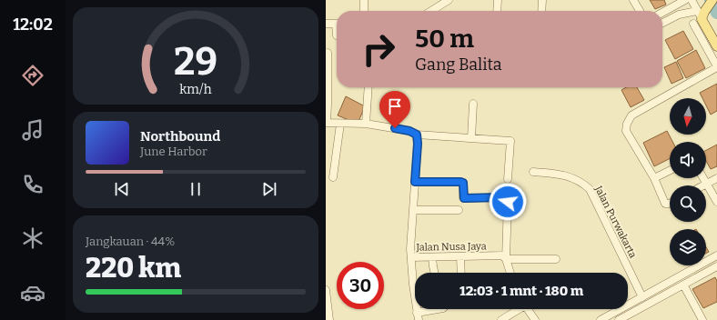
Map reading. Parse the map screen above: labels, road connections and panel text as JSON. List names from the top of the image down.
{
  "streets": {
    "street": ["Jalan Purwakarta", "Jalan Nusa Jaya"]
  },
  "north": "bottom",
  "page": {
    "tabs": "12:02",
    "turn": ["50 m", "Gang Balita"],
    "song": ["Northbound", "June Harbor"],
    "tile": ["Jangkauan · 44%", "220 km"],
    "limit": "30",
    "trip": "12:03 · 1 mnt · 180 m",
    "gauge": ["29", "km/h"]
  }
}
